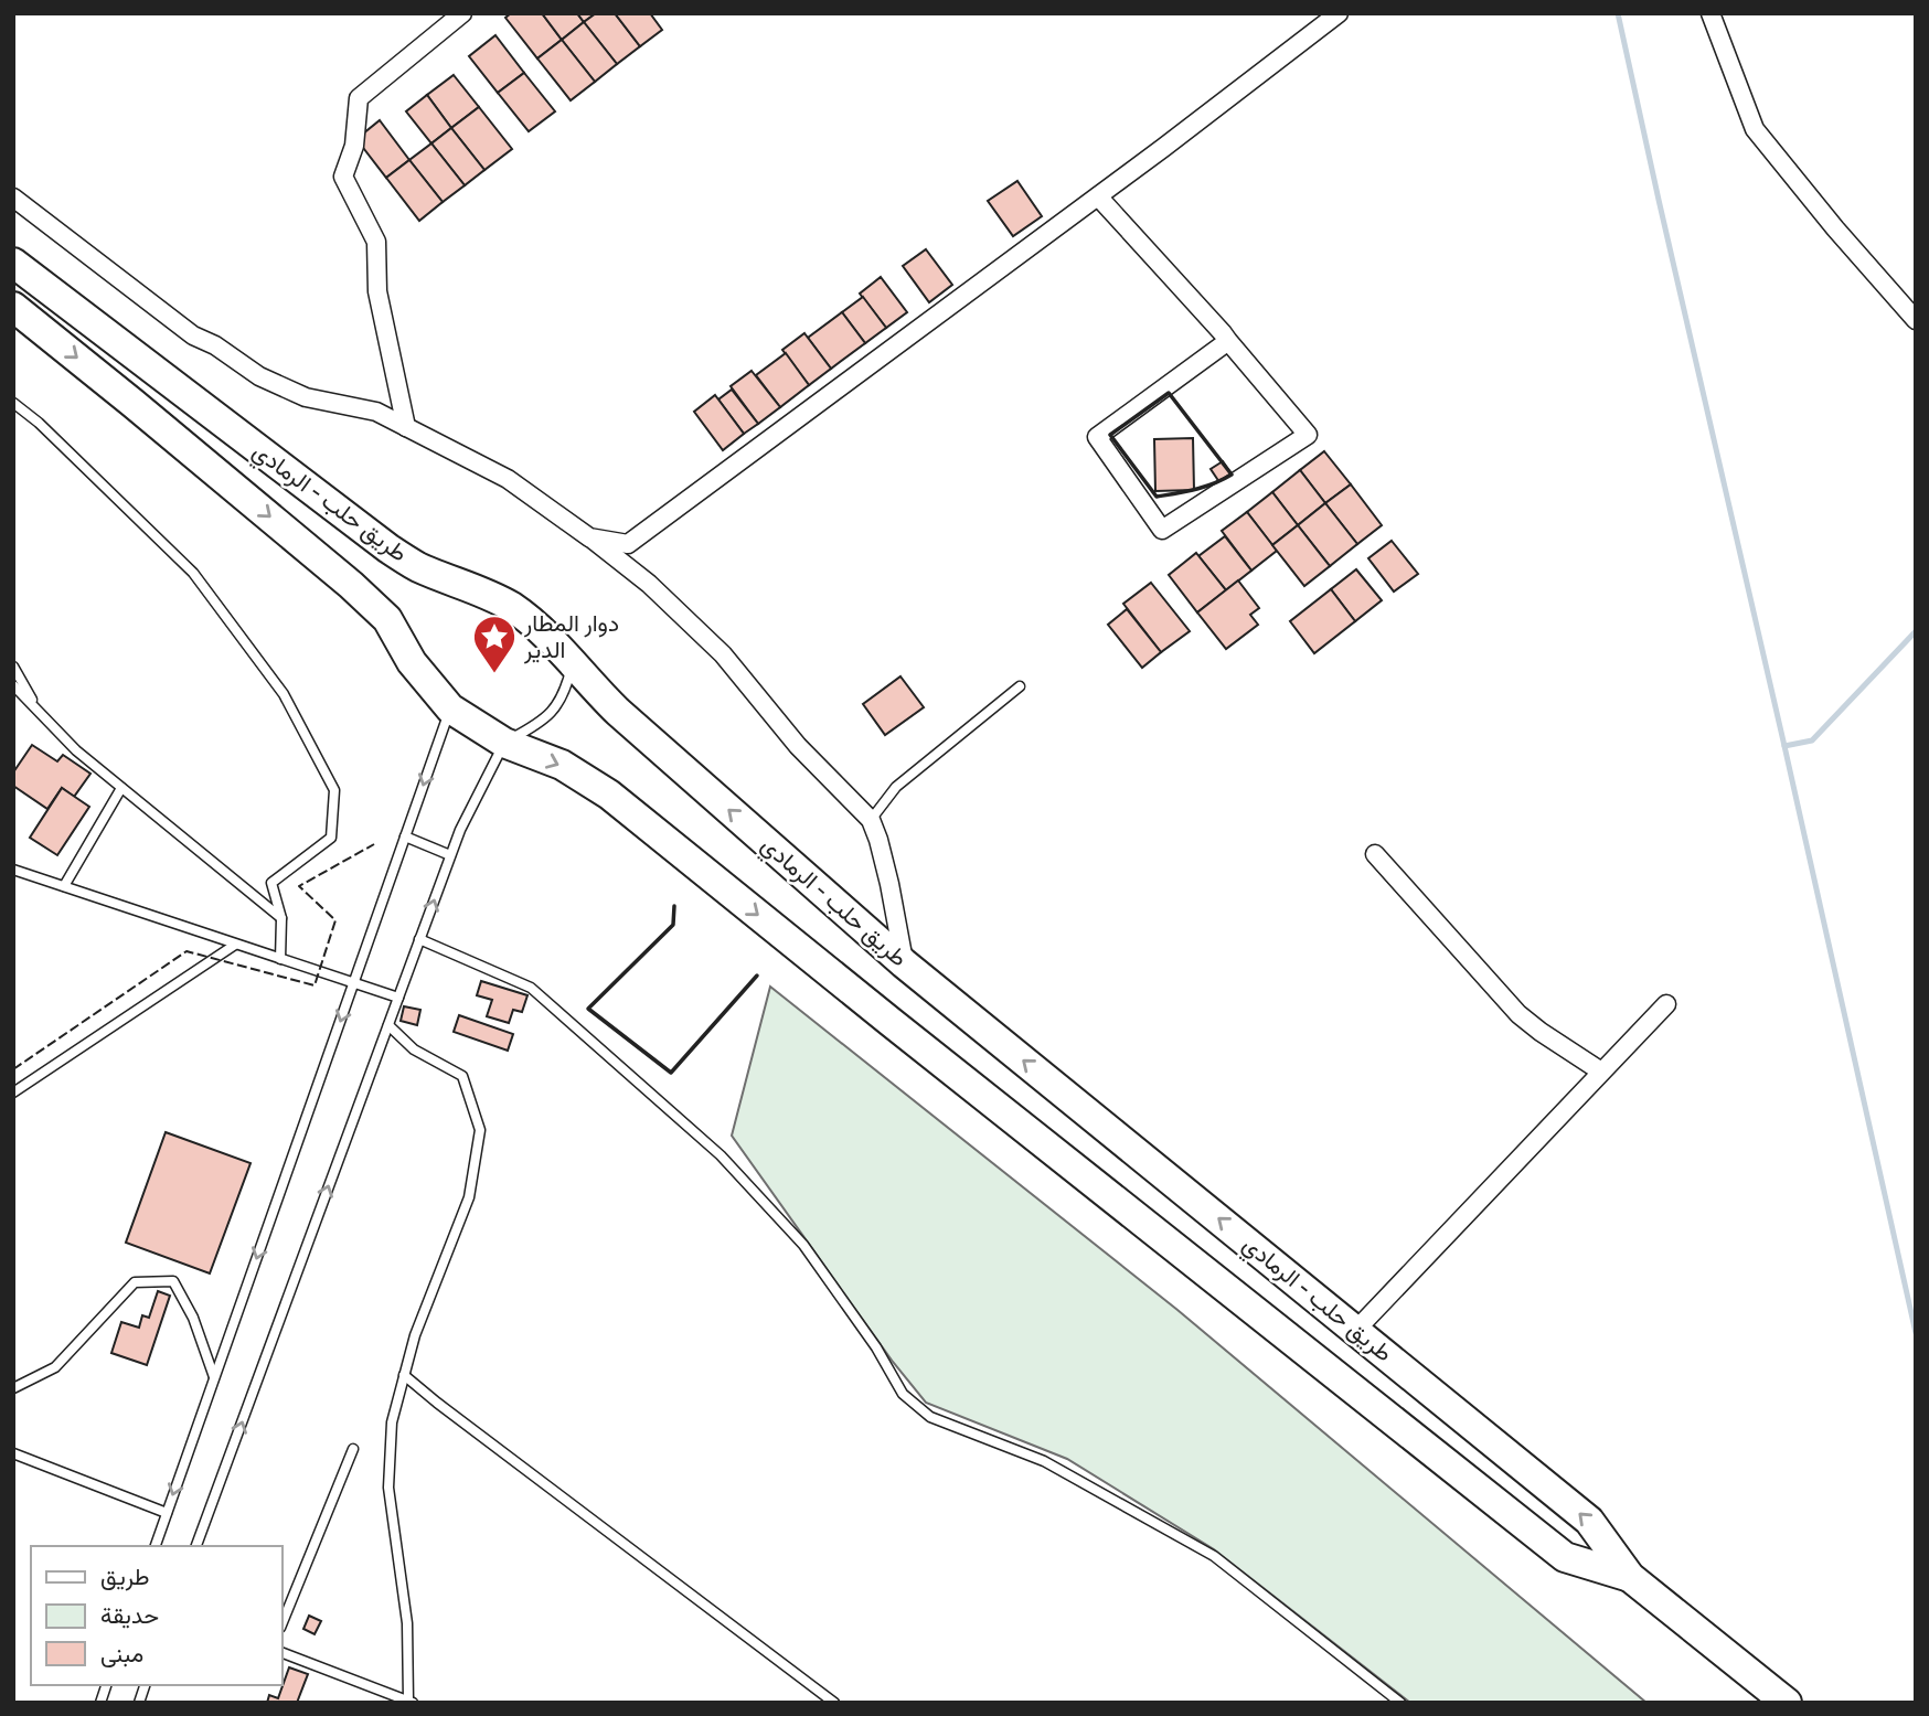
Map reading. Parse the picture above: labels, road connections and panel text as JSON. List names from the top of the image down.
{
  "streets": {
    "highway": ["طريق حلب - الرمادي"]
  },
  "places": {
    "place": ["دوار المطار الدير"]
  },
  "legend": ["طريق", "حديقة", "مبنى"]
}
